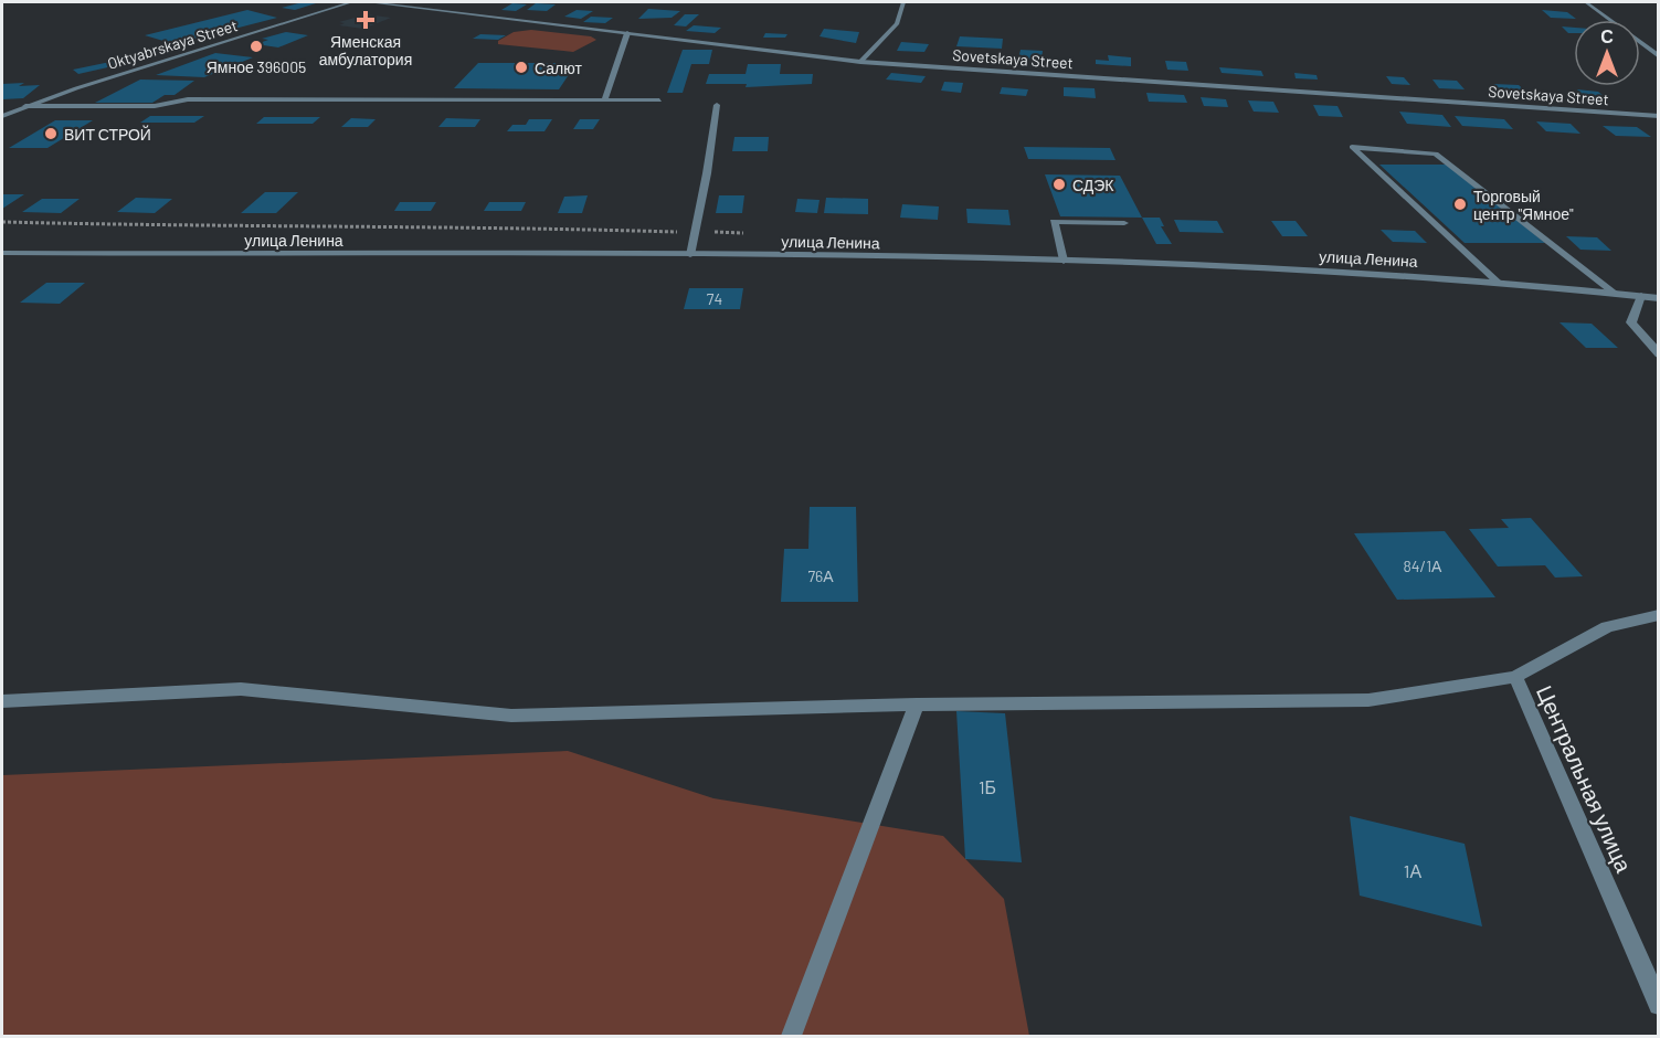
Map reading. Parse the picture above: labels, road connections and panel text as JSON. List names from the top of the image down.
{
  "streets": {
    "street": [
      "Oktyabrskaya Street",
      "Sovetskaya Street",
      "улица Ленина",
      "Центральная улица"
    ]
  },
  "places": {
    "health": ["Яменская амбулатория"],
    "other": [
      "Ямное 396005",
      "Салют",
      "ВИТ СТРОЙ",
      "СДЭК",
      "Торговый центр \"Ямное\""
    ]
  },
  "house_numbers": [
    "74",
    "84/1А",
    "76А",
    "1Б",
    "1А"
  ],
  "north": "top"
}
